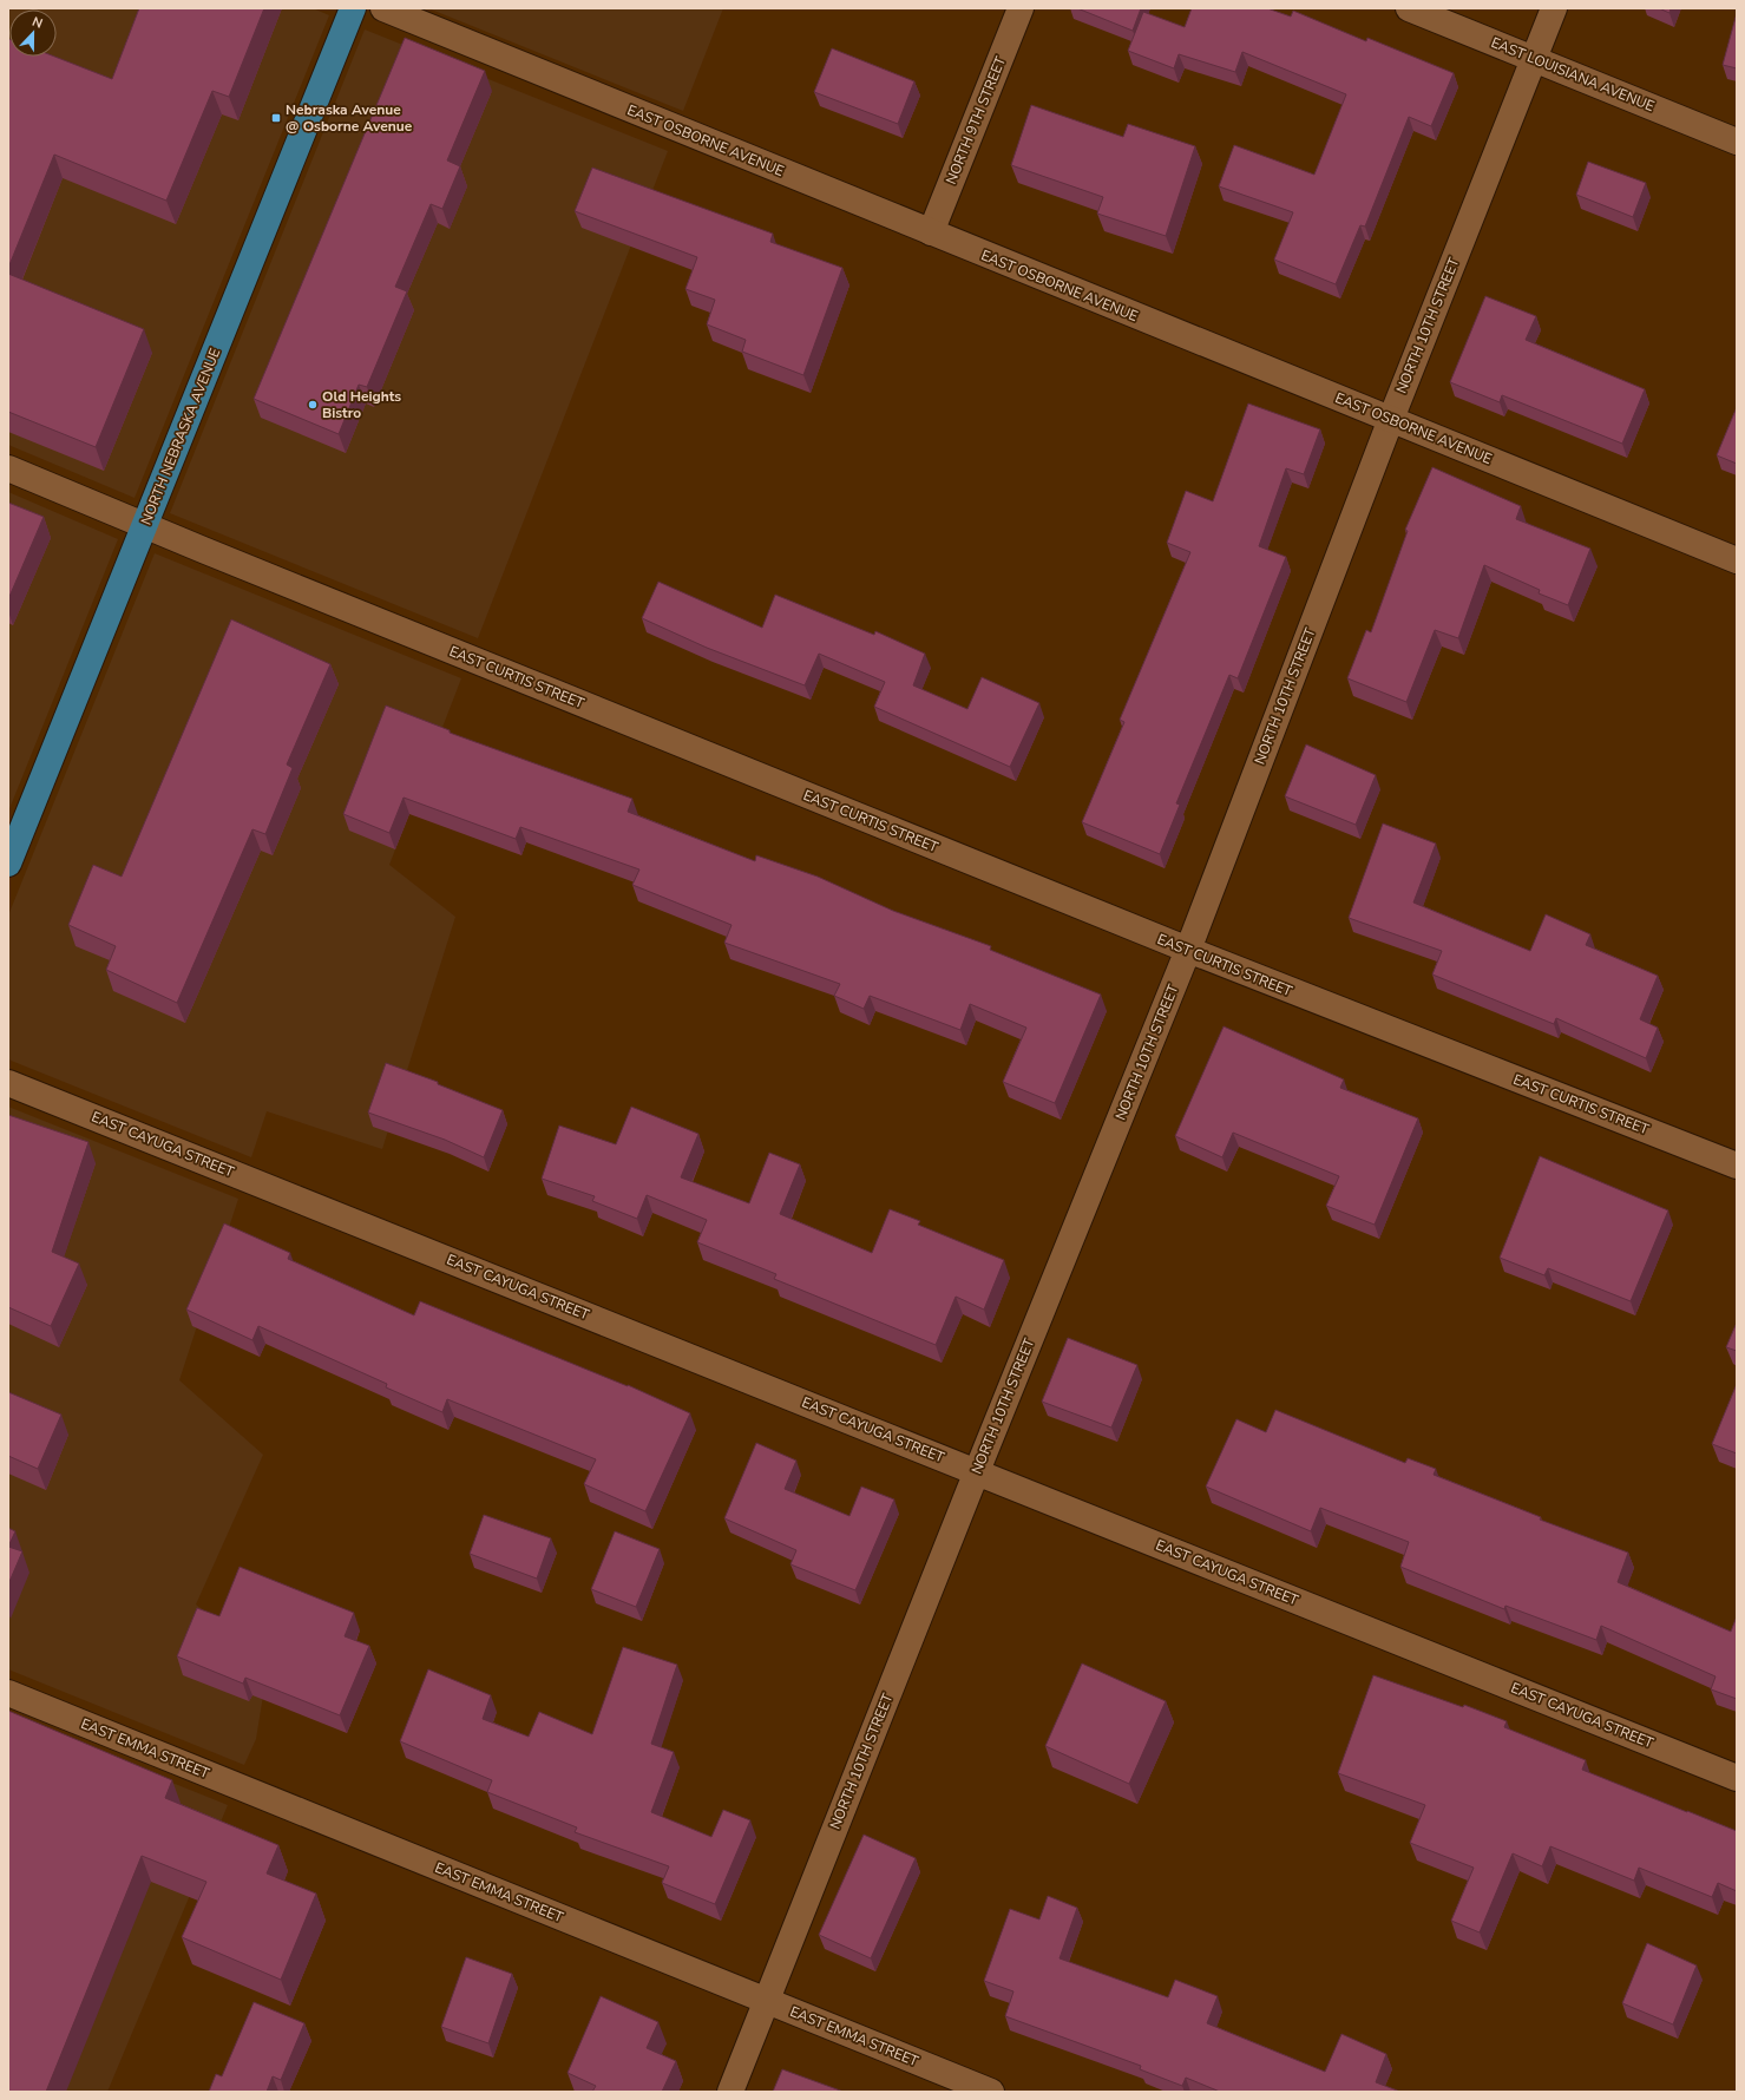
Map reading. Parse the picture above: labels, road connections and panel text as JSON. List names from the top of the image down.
{
  "streets": {
    "main road": ["NORTH NEBRASKA AVENUE"],
    "street": [
      "EAST LOUISIANA AVENUE",
      "NORTH 9TH STREET",
      "EAST OSBORNE AVENUE",
      "NORTH 10TH STREET",
      "EAST CURTIS STREET",
      "EAST CAYUGA STREET",
      "EAST EMMA STREET"
    ]
  },
  "crossings": [
    ["EAST LOUISIANA AVENUE", "NORTH 10TH STREET"],
    ["NORTH 9TH STREET", "EAST OSBORNE AVENUE"],
    ["EAST OSBORNE AVENUE", "NORTH 10TH STREET"],
    ["NORTH 10TH STREET", "EAST CURTIS STREET"],
    ["NORTH 10TH STREET", "EAST CAYUGA STREET"],
    ["NORTH 10TH STREET", "EAST EMMA STREET"],
    ["NORTH NEBRASKA AVENUE", "EAST CURTIS STREET"]
  ],
  "places": {
    "transit": ["Nebraska Avenue @ Osborne Avenue"],
    "other": ["Old Heights Bistro"]
  },
  "north": "top"
}
